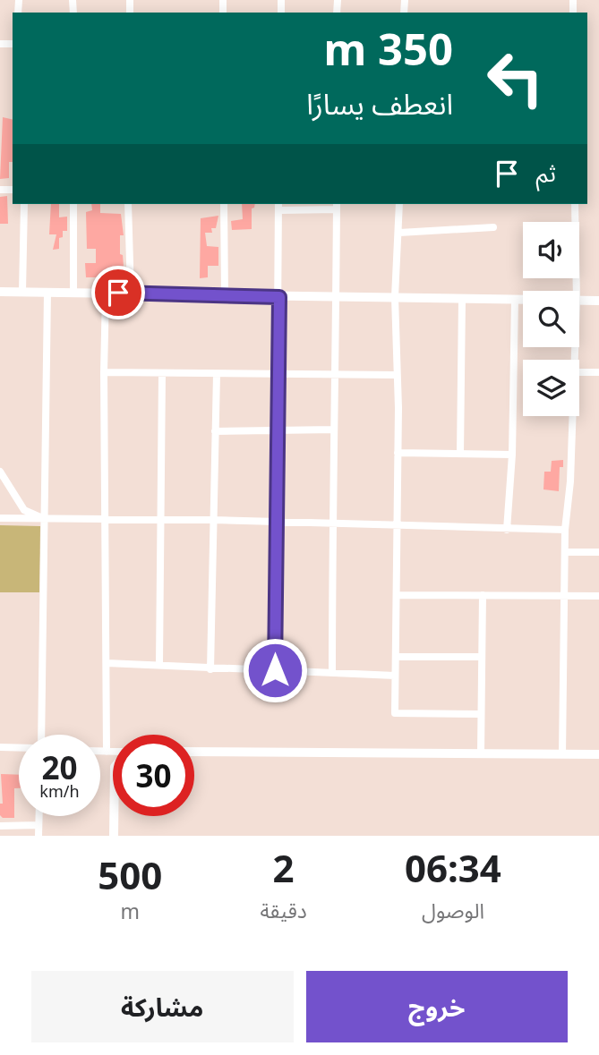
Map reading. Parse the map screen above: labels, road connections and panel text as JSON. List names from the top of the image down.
{
  "page": {
    "turn": ["350 m", "انعطف يسارًا"],
    "then": "ثم",
    "speed": "20 km/h",
    "limit": "30",
    "eta": [
      "06:34",
      "الوصول",
      "2",
      "دقيقة",
      "500",
      "m"
    ],
    "buttons": ["خروج", "مشاركة"]
  }
}
